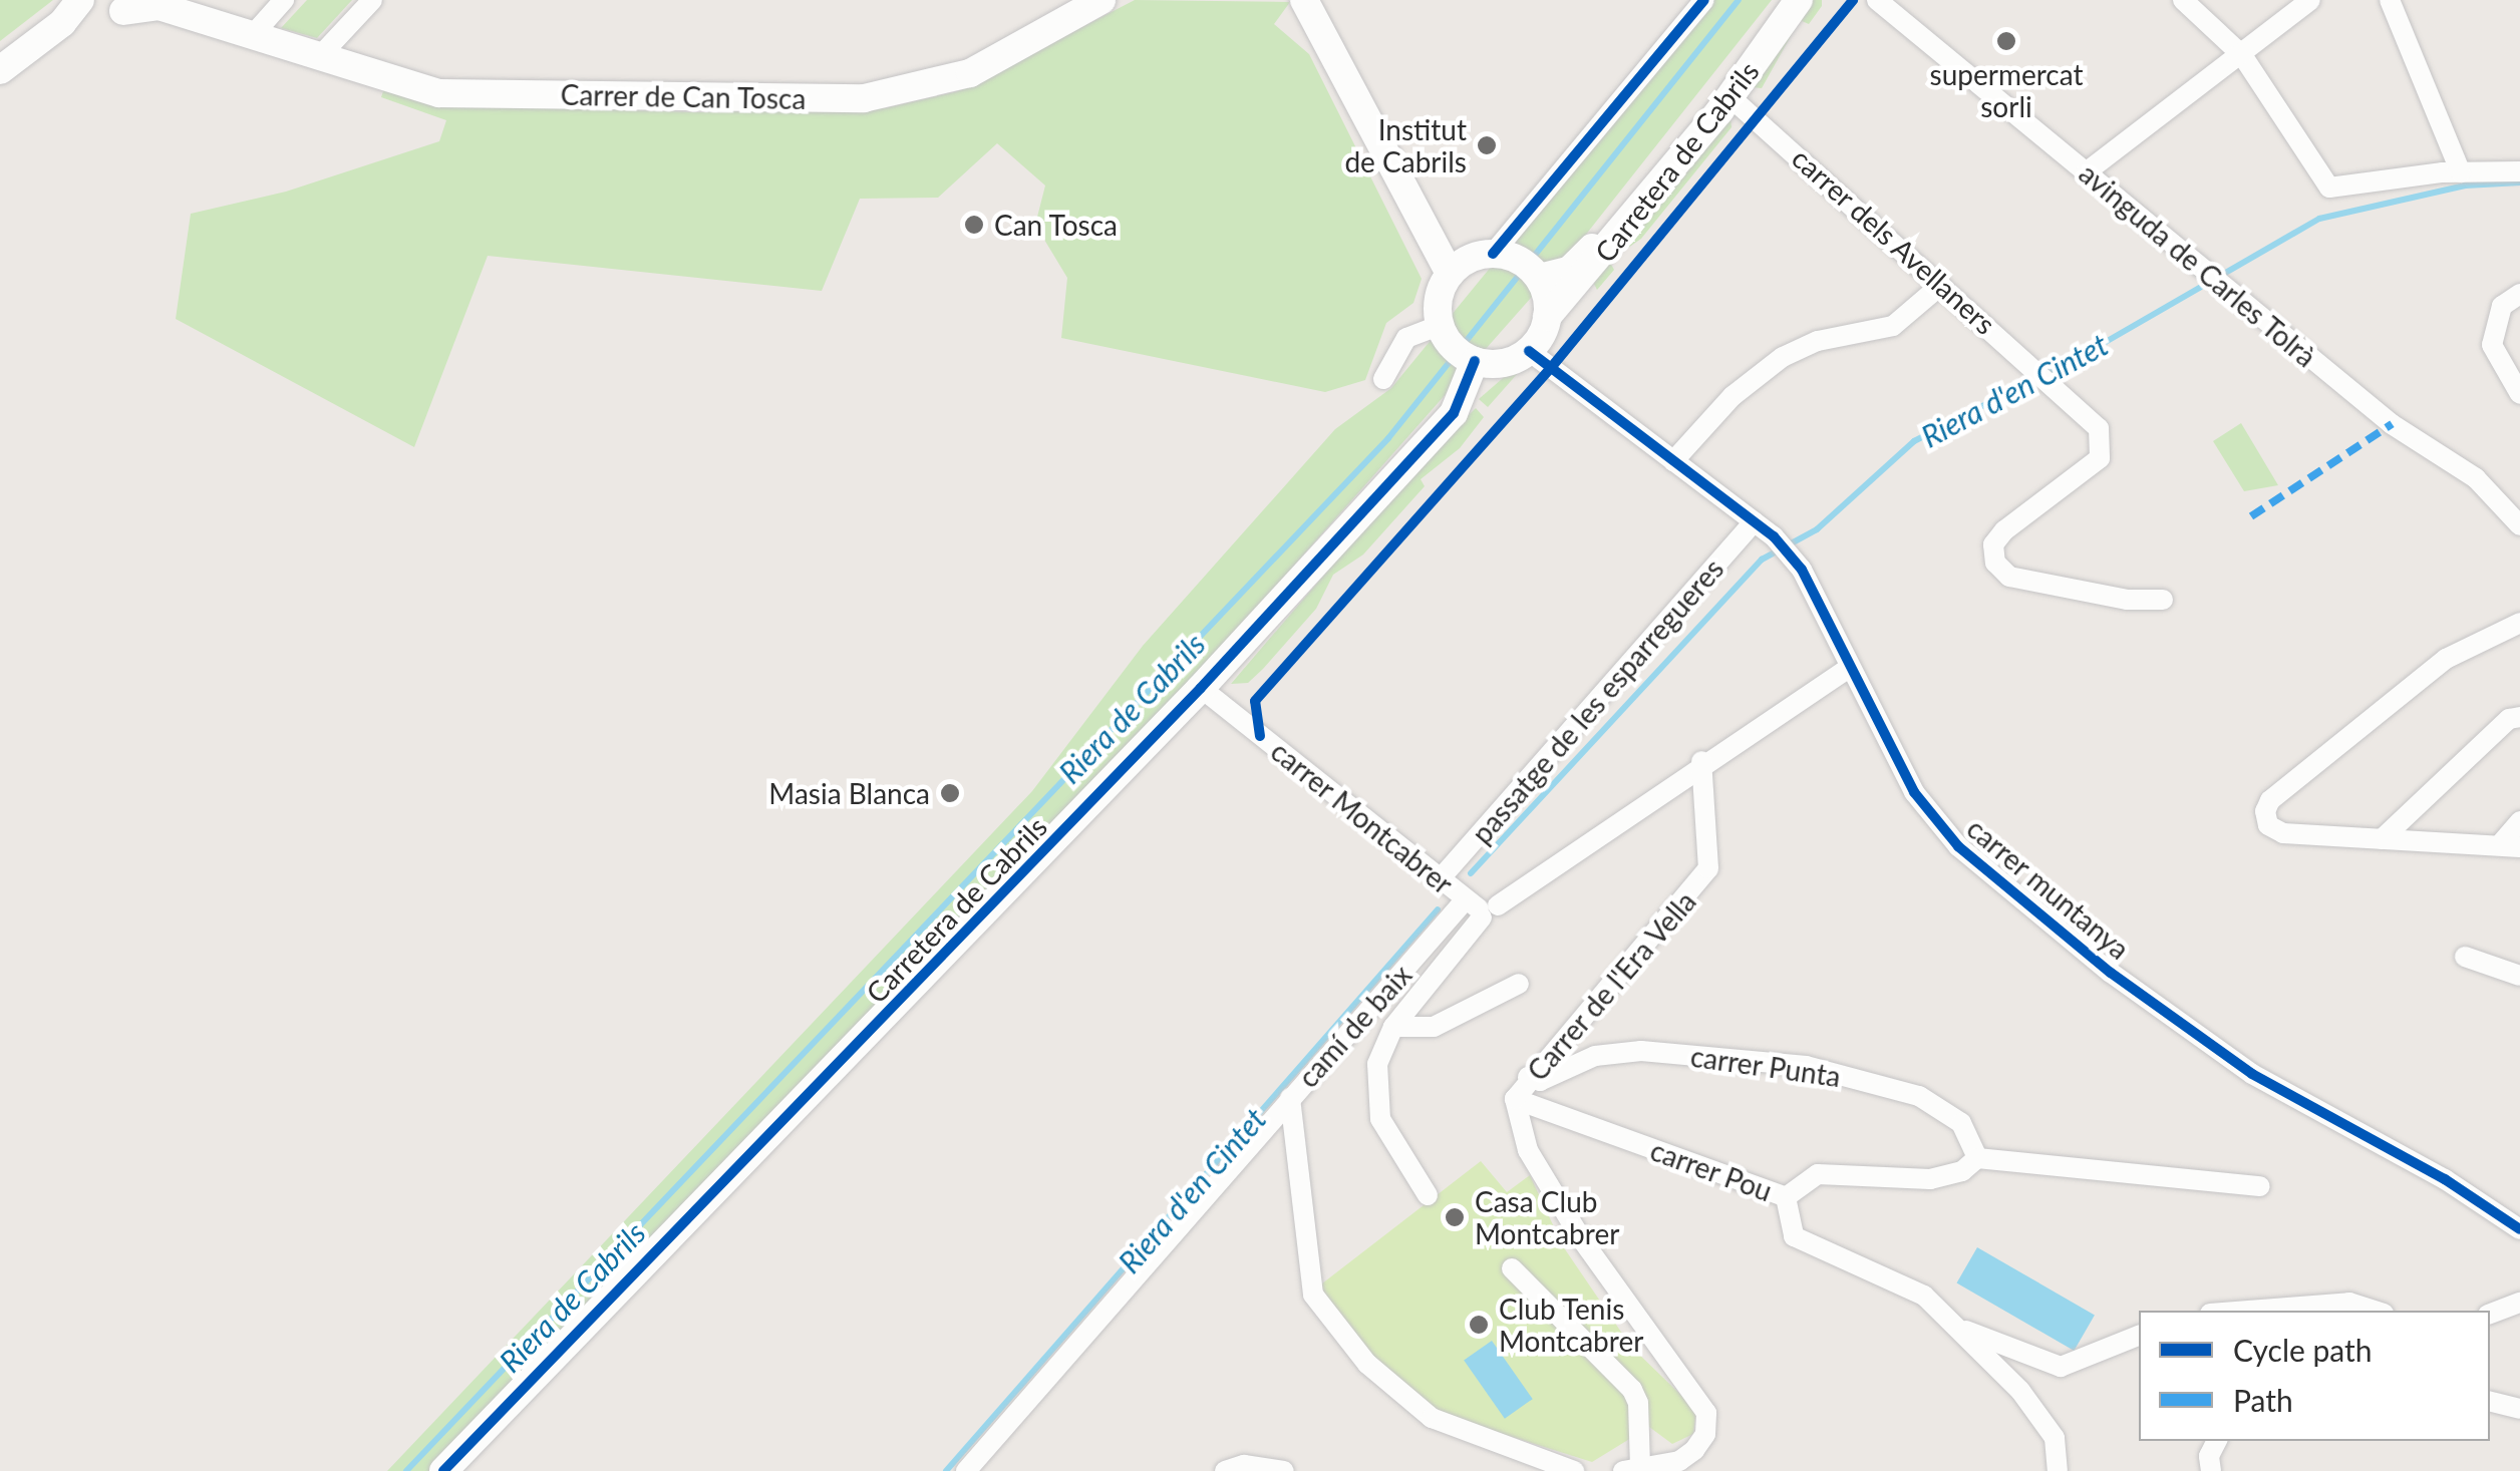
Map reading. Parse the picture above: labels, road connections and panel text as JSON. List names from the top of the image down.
{
  "streets": {
    "street": [
      "Carrer de Can Tosca",
      "Carretera de Cabrils",
      "carrer dels Avellaners",
      "avinguda de Carles Tolrà",
      "passatge de les esparregueres",
      "carrer Montcabrer",
      "carrer muntanya",
      "Carrer de l'Era Vella",
      "camí de baix",
      "carrer Punta",
      "carrer Pou"
    ]
  },
  "crossings": [
    ["Carretera de Cabrils", "carrer dels Avellaners"],
    ["Carretera de Cabrils", "carrer Montcabrer"],
    ["Carretera de Cabrils", "carrer muntanya"],
    ["passatge de les esparregueres", "carrer Montcabrer"],
    ["passatge de les esparregueres", "carrer muntanya"],
    ["carrer Montcabrer", "camí de baix"],
    ["carrer muntanya", "camí de baix"],
    ["Carrer de l'Era Vella", "camí de baix"],
    ["Carrer de l'Era Vella", "carrer Punta"],
    ["Carrer de l'Era Vella", "carrer Pou"],
    ["carrer Punta", "carrer Pou"]
  ],
  "water": ["Riera d'en Cintet", "Riera de Cabrils"],
  "places": [
    "supermercat sorli",
    "Institut de Cabrils",
    "Can Tosca",
    "Masia Blanca",
    "Casa Club Montcabrer",
    "Club Tenis Montcabrer"
  ],
  "legend": ["Cycle path", "Path"]
}
